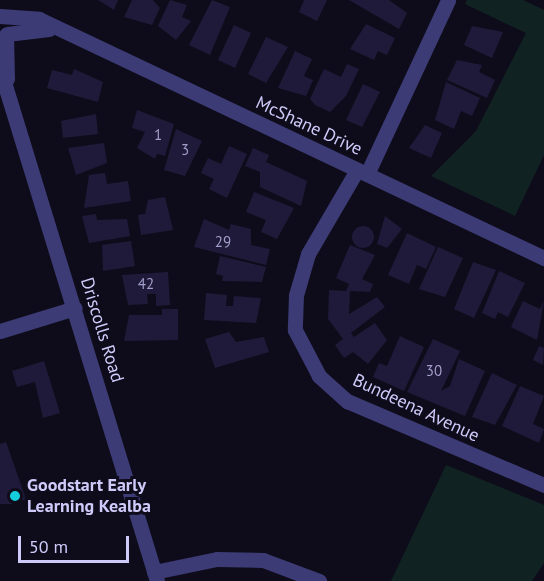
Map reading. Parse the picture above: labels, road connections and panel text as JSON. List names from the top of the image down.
{
  "streets": {
    "street": ["McShane Drive", "Driscolls Road", "Bundeena Avenue"]
  },
  "crossings": [
    ["McShane Drive", "Driscolls Road"],
    ["McShane Drive", "Bundeena Avenue"]
  ],
  "places": ["Goodstart Early Learning Kealba"],
  "house_numbers": [
    "1",
    "3",
    "29",
    "42",
    "30"
  ],
  "scale_bar": "50 m"
}
